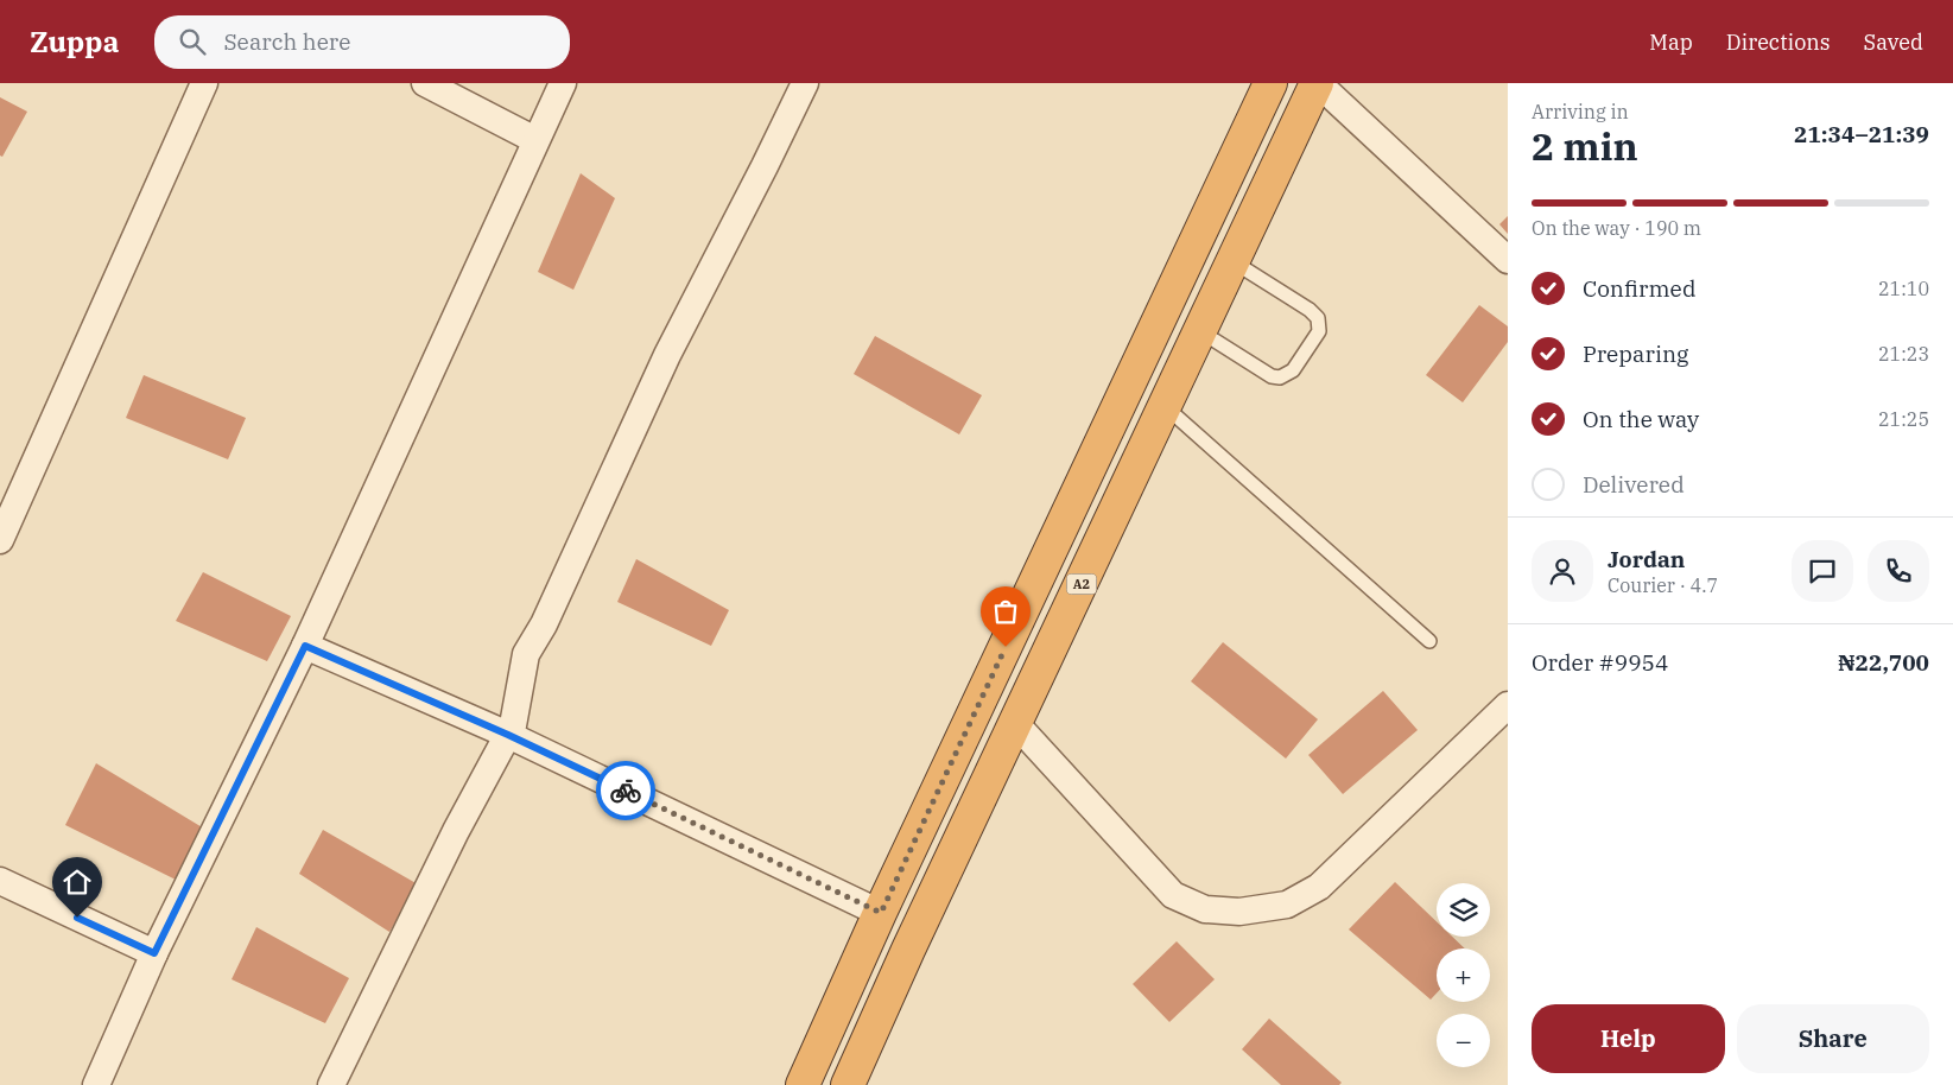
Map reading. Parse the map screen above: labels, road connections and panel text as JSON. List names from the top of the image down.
{
  "streets": {
    "highway": ["A2"]
  },
  "page": {
    "header": "Zuppa",
    "search": "Search here",
    "nav": ["Map", "Directions", "Saved"],
    "heading": ["2 min", "Arriving in", "21:34–21:39"],
    "panel": [
      "Jordan",
      "Courier · 4.7",
      "Order #9954",
      "₦22,700"
    ],
    "bar": "On the way · 190 m",
    "list": [
      ["Confirmed", "21:10"],
      ["Preparing", "21:23"],
      ["On the way", "21:25"],
      "Delivered"
    ],
    "map_buttons": ["+", "−"],
    "buttons": ["Help", "Share"]
  }
}
